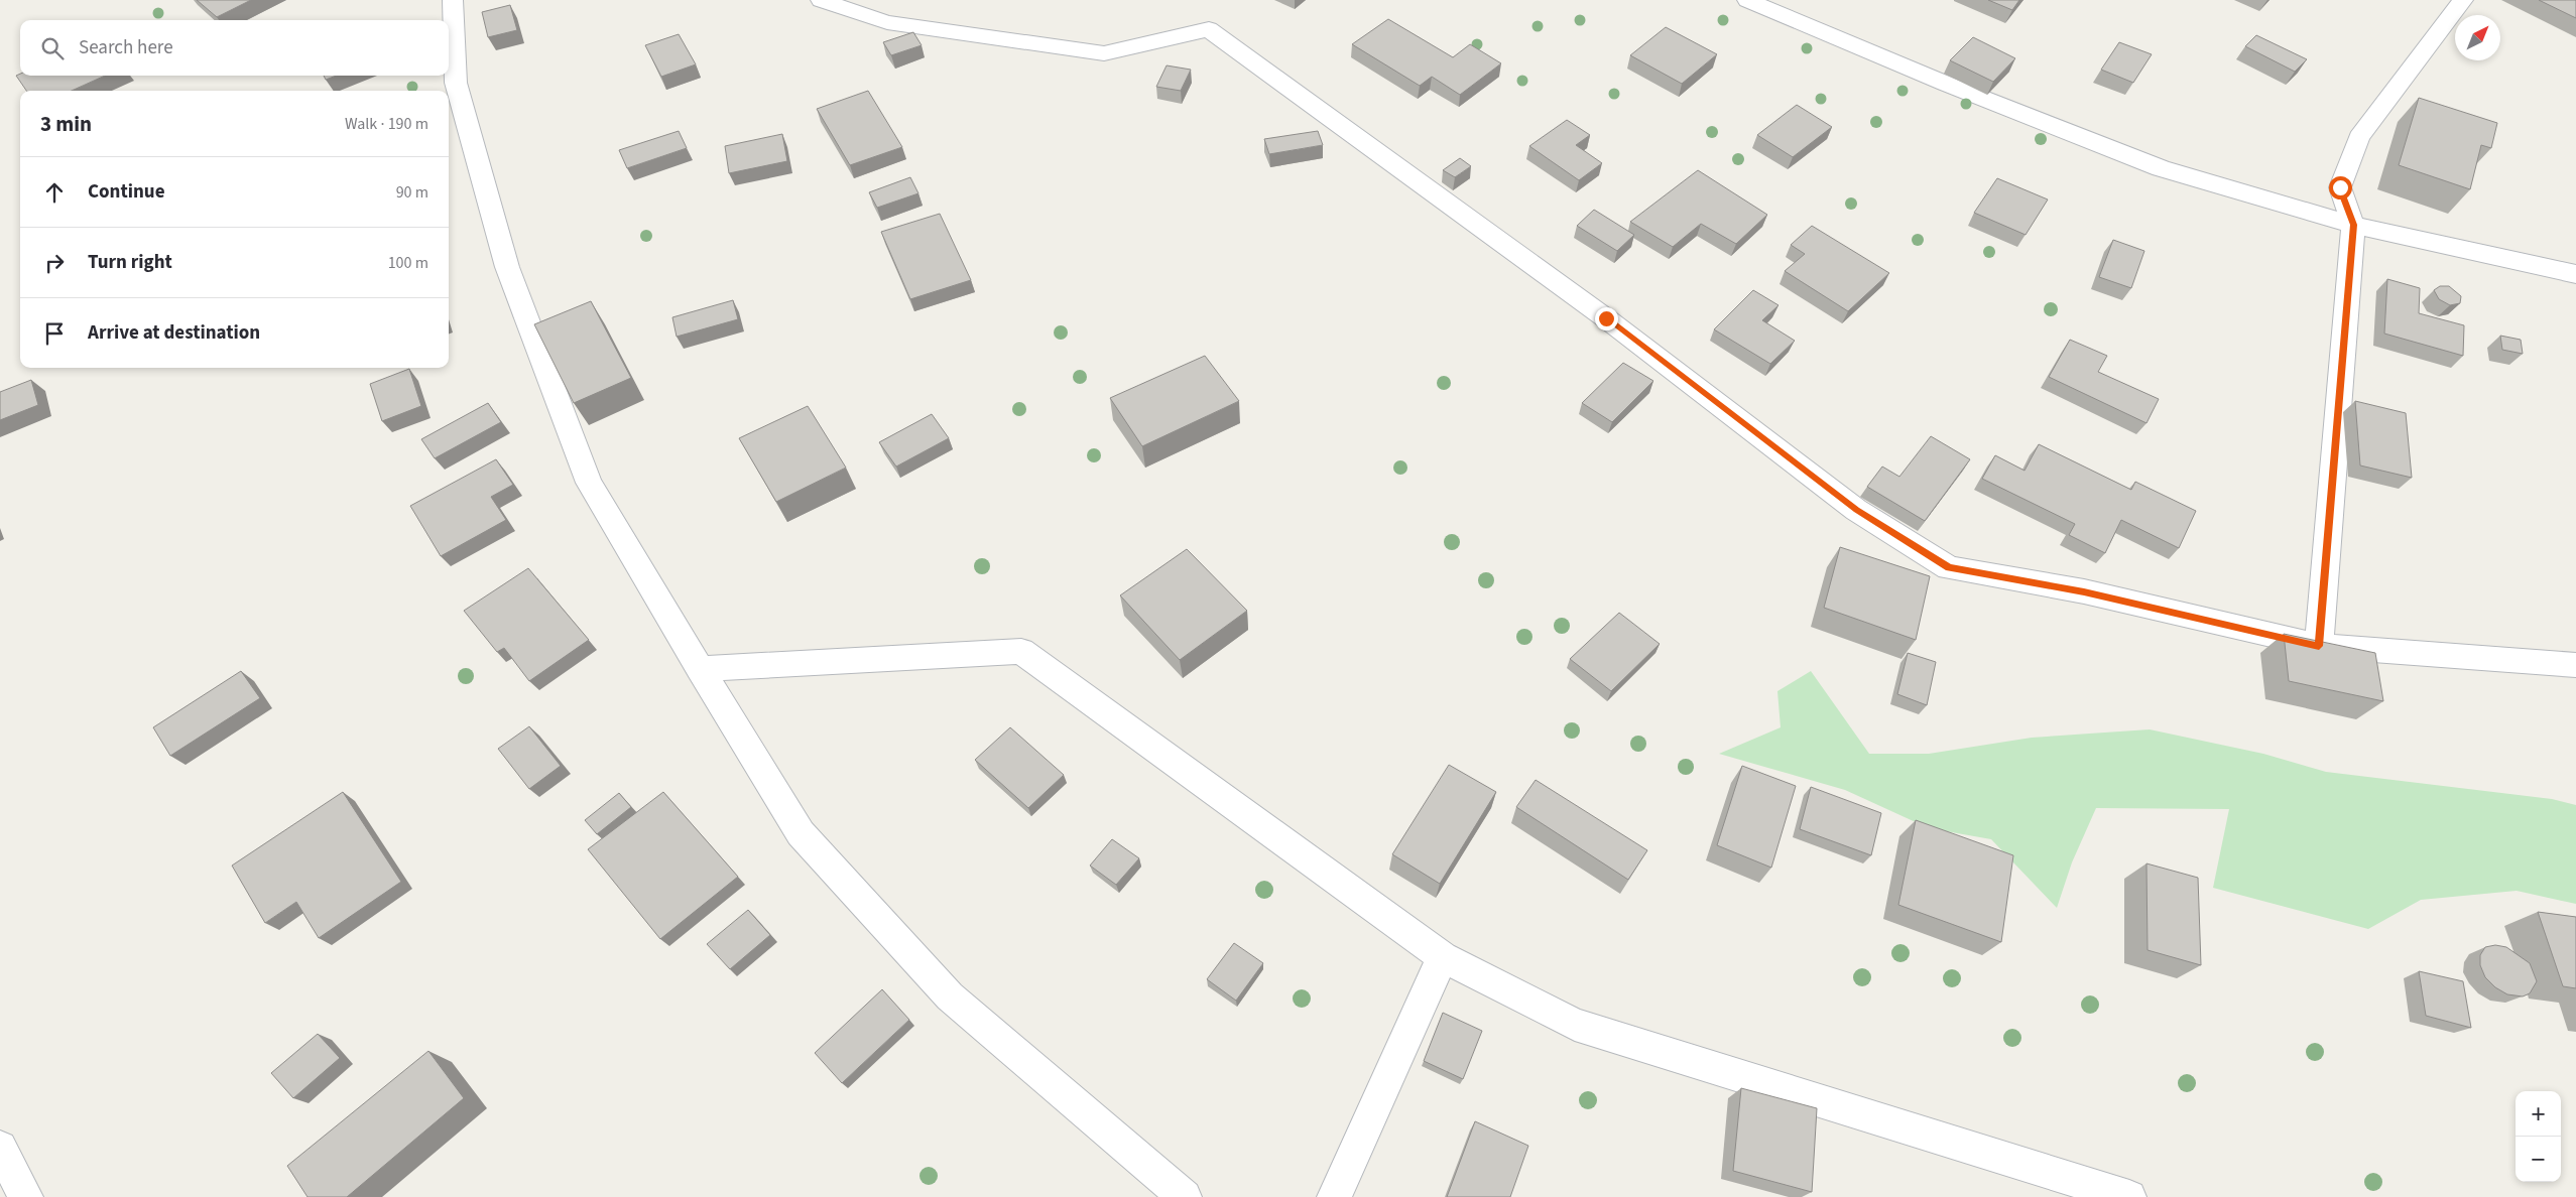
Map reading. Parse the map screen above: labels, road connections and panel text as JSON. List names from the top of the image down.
{
  "north": "top right",
  "page": {
    "search": "Search here",
    "heading": ["3 min", "Walk · 190 m"],
    "list": [
      ["Continue", "90 m"],
      ["Turn right", "100 m"],
      "Arrive at destination"
    ],
    "map_buttons": ["+", "−"]
  }
}
